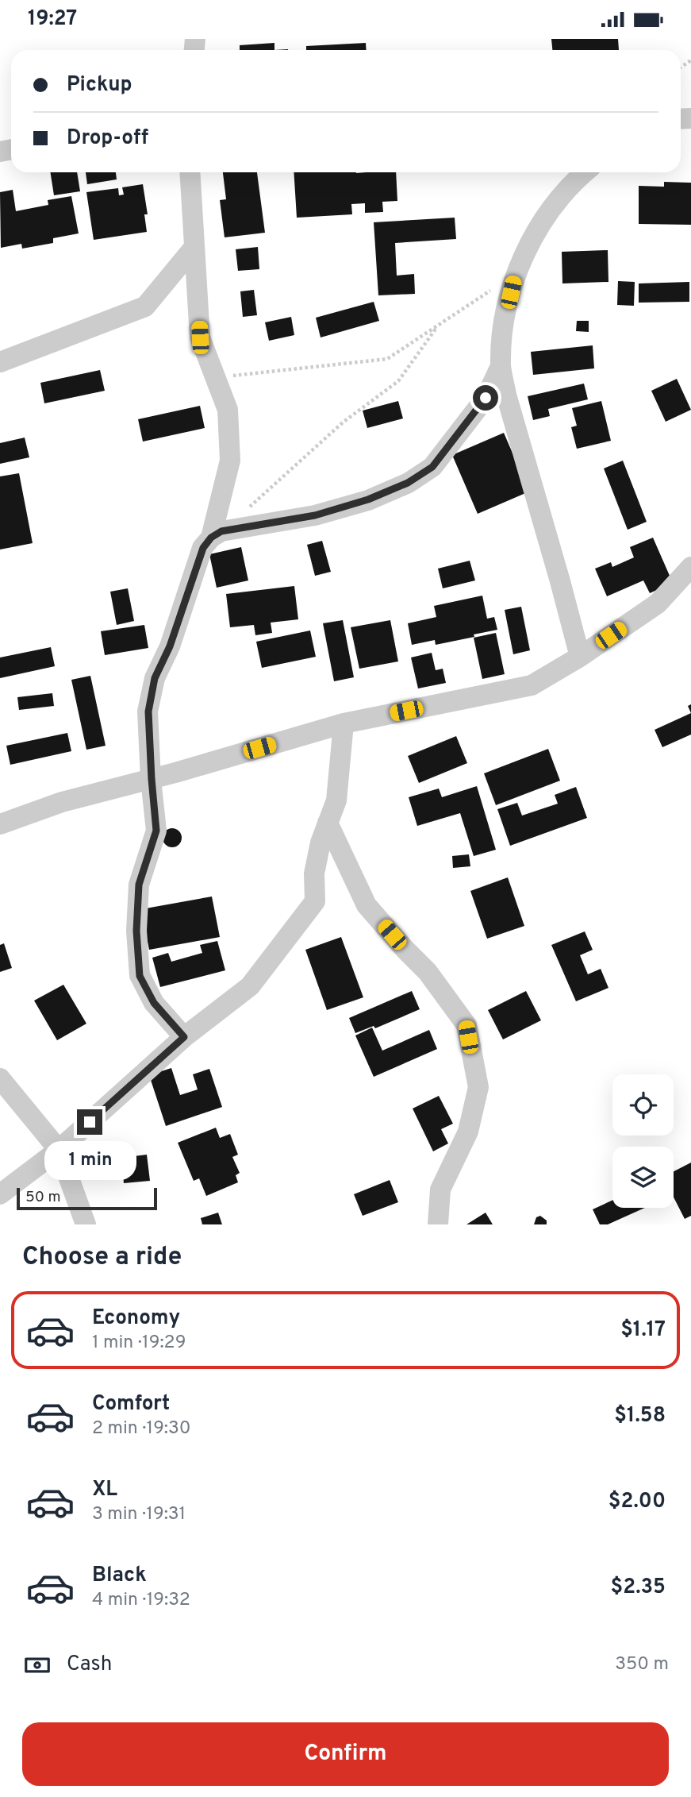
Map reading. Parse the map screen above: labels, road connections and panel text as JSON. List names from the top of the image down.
{
  "scale_bar": "50 m",
  "page": {
    "status": "19:27",
    "banner": ["Pickup", "Drop-off"],
    "bubble": "1 min",
    "scale": "50 m",
    "heading": "Choose a ride",
    "list": [
      {
        "name": "Economy",
        "note": "1 min · 19:29",
        "value": "$1.17"
      },
      {
        "name": "Comfort",
        "note": "2 min · 19:30",
        "value": "$1.58"
      },
      {
        "name": "XL",
        "note": "3 min · 19:31",
        "value": "$2.00"
      },
      {
        "name": "Black",
        "note": "4 min · 19:32",
        "value": "$2.35"
      }
    ],
    "pay": ["Cash", "350 m"],
    "buttons": "Confirm"
  }
}
